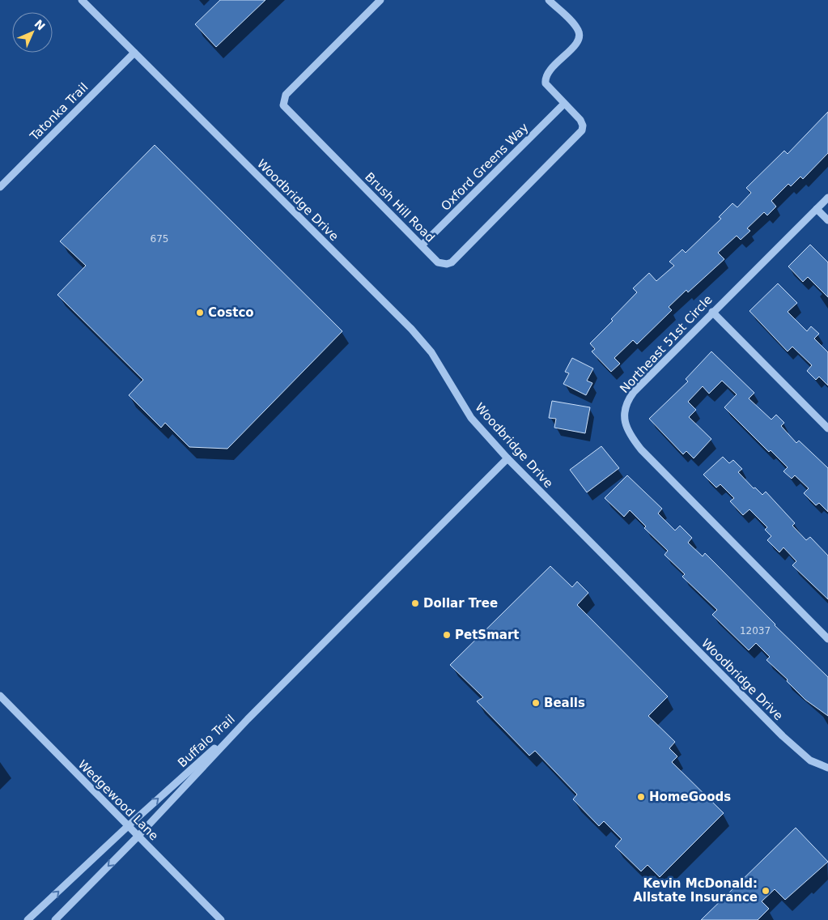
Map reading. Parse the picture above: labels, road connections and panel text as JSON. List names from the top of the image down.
{
  "streets": {
    "street": [
      "Tatonka Trail",
      "Oxford Greens Way",
      "Woodbridge Drive",
      "Brush Hill Road",
      "Northeast 51st Circle",
      "Buffalo Trail",
      "Wedgewood Lane"
    ]
  },
  "crossings": [
    ["Tatonka Trail", "Woodbridge Drive"],
    ["Oxford Greens Way", "Brush Hill Road"],
    ["Buffalo Trail", "Wedgewood Lane"]
  ],
  "places": [
    "Costco",
    "Dollar Tree",
    "PetSmart",
    "Bealls",
    "HomeGoods",
    "Kevin McDonald: Allstate Insurance"
  ],
  "house_numbers": ["675", "12037"],
  "north": "top right"
}
